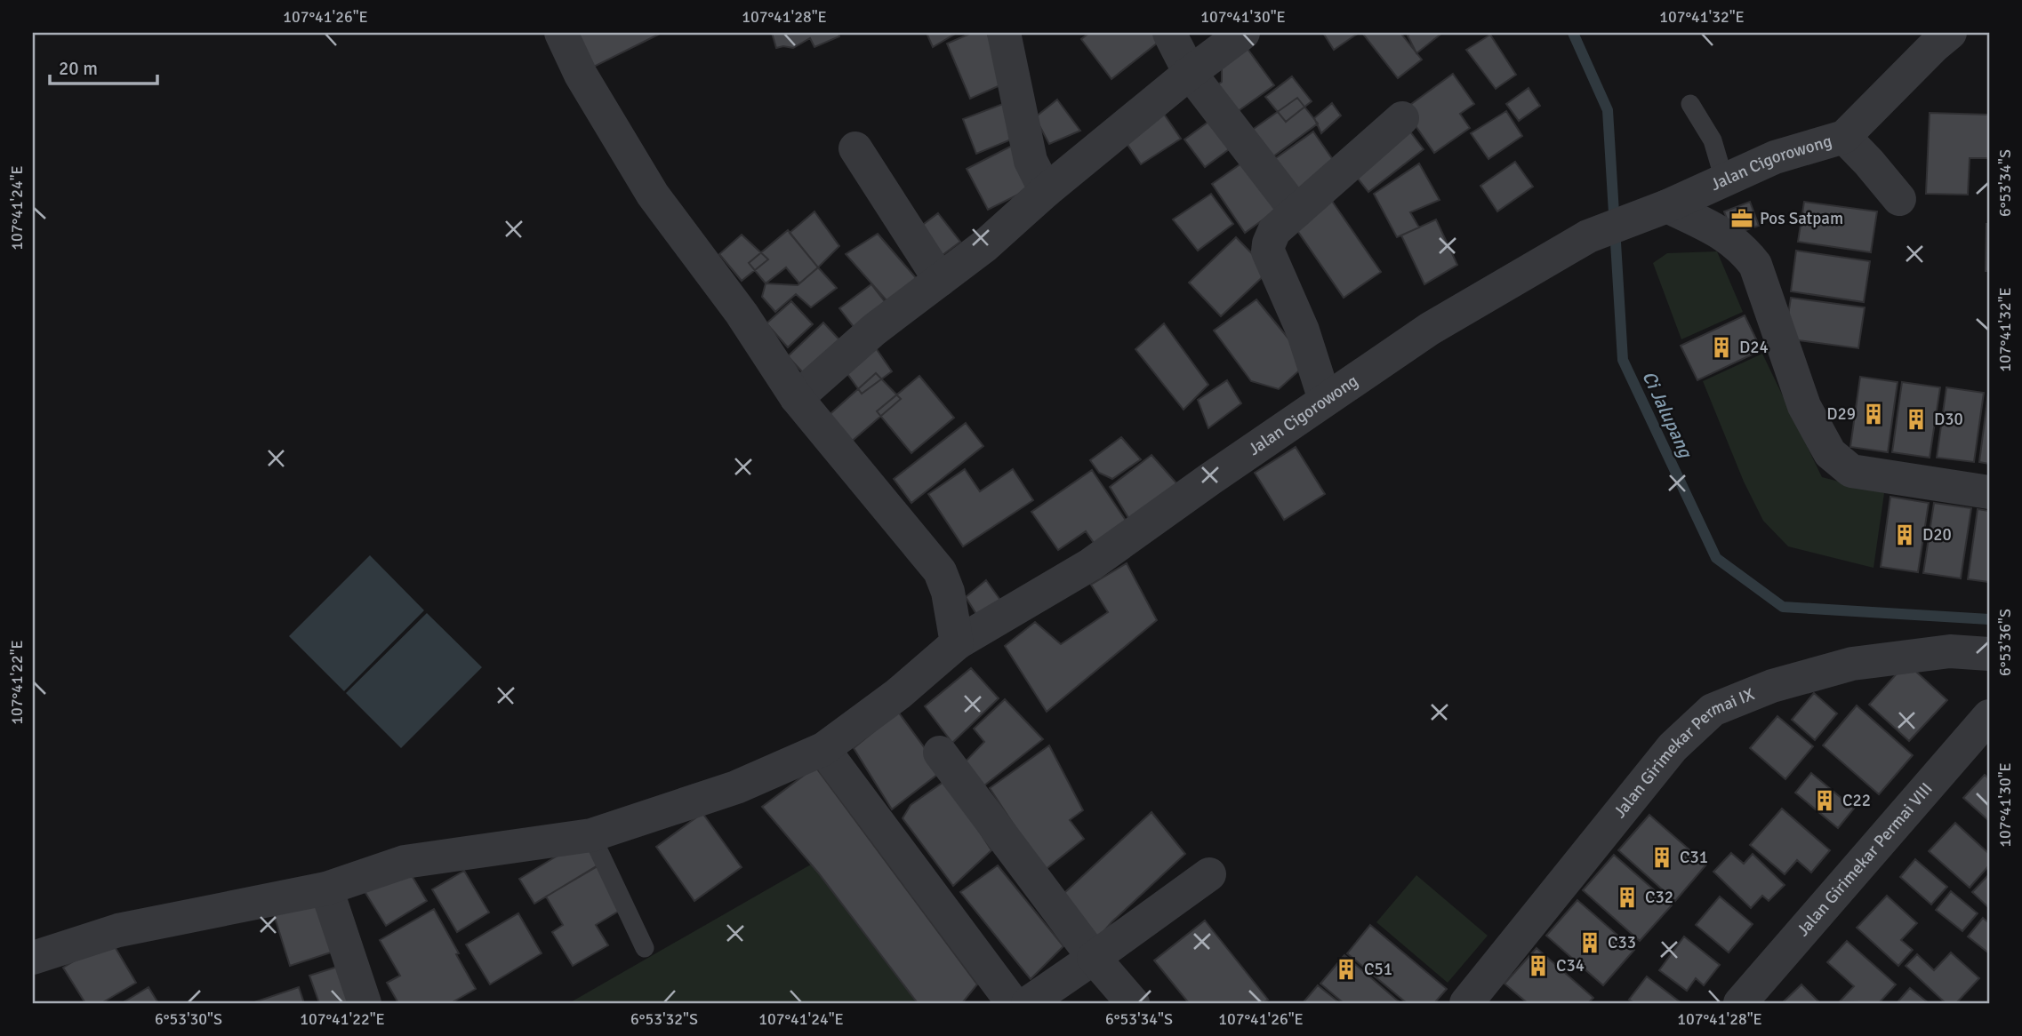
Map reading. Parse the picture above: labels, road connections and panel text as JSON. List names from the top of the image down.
{
  "streets": {
    "street": ["Jalan Cigorowong", "Jalan Girimekar Permai IX", "Jalan Girimekar Permai VIII"]
  },
  "water": ["Ci Jalupang"],
  "places": {
    "office": ["Pos Satpam"],
    "building": [
      "D24",
      "D29",
      "D30",
      "D20",
      "C22",
      "C31",
      "C32",
      "C33",
      "C34",
      "C51"
    ]
  },
  "scale_bar": "20 m",
  "coordinates": [
    "107°41'26\"E",
    "107°41'28\"E",
    "107°41'30\"E",
    "107°41'32\"E",
    "6°53'34\"S",
    "107°41'24\"E",
    "6°53'36\"S",
    "107°41'22\"E",
    "6°53'30\"S",
    "6°53'32\"S"
  ]
}
